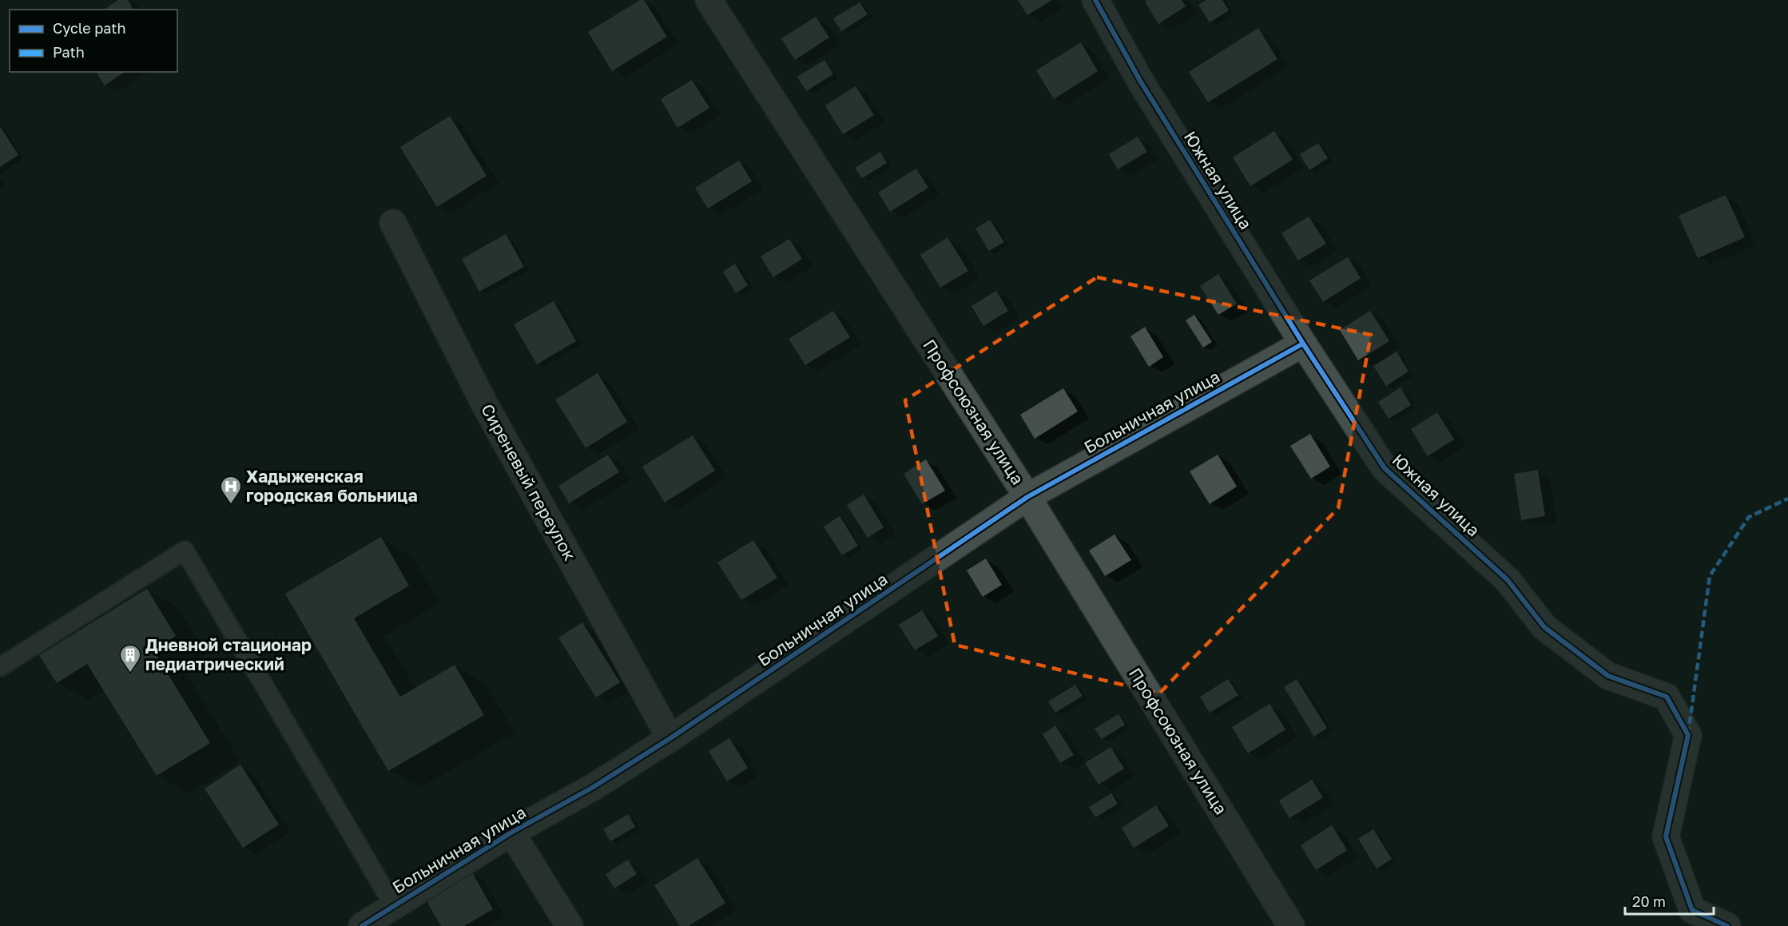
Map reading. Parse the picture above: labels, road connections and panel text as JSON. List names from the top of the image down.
{
  "streets": {
    "street": [
      "Южная улица",
      "Профсоюзная улица",
      "Больничная улица",
      "Сиреневый переулок"
    ]
  },
  "crossings": [
    ["Южная улица", "Больничная улица"],
    ["Профсоюзная улица", "Больничная улица"],
    ["Больничная улица", "Сиреневый переулок"]
  ],
  "places": {
    "hospital": ["Хадыженская городская больница"],
    "building": ["Дневной стационар педиатрический"]
  },
  "legend": ["Cycle path", "Path"],
  "scale_bar": "20 m"
}
